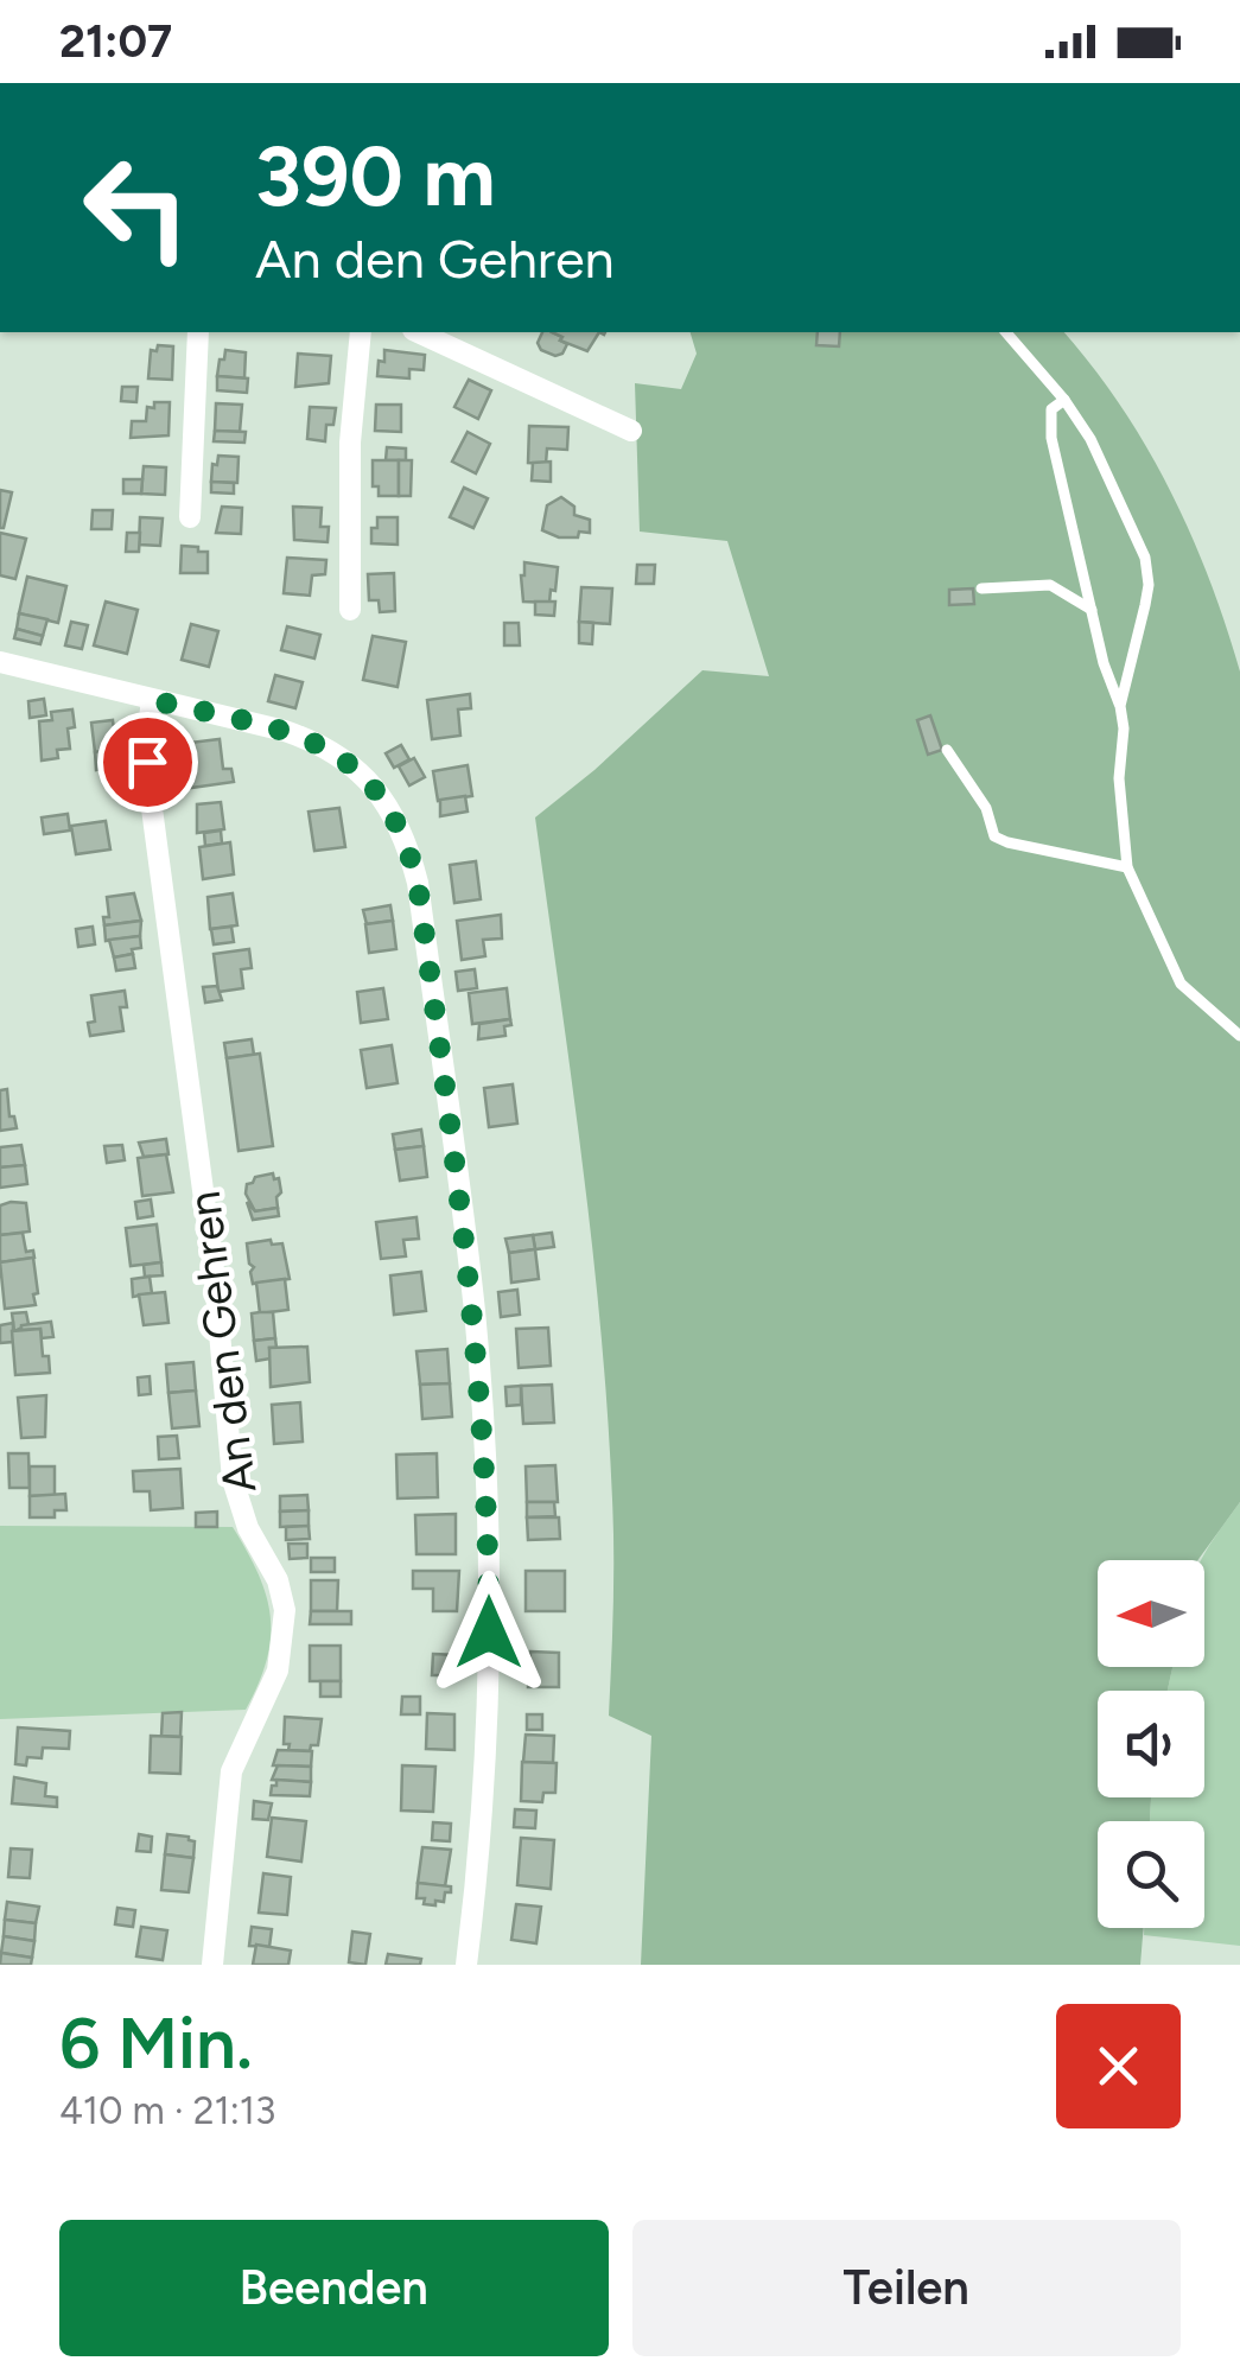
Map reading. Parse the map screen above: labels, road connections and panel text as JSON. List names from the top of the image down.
{
  "streets": {
    "street": ["An den Gehren"]
  },
  "north": "left",
  "page": {
    "status": "21:07",
    "turn": ["390 m", "An den Gehren"],
    "heading": ["6 Min.", "410 m · 21:13"],
    "buttons": ["Beenden", "Teilen"]
  }
}
